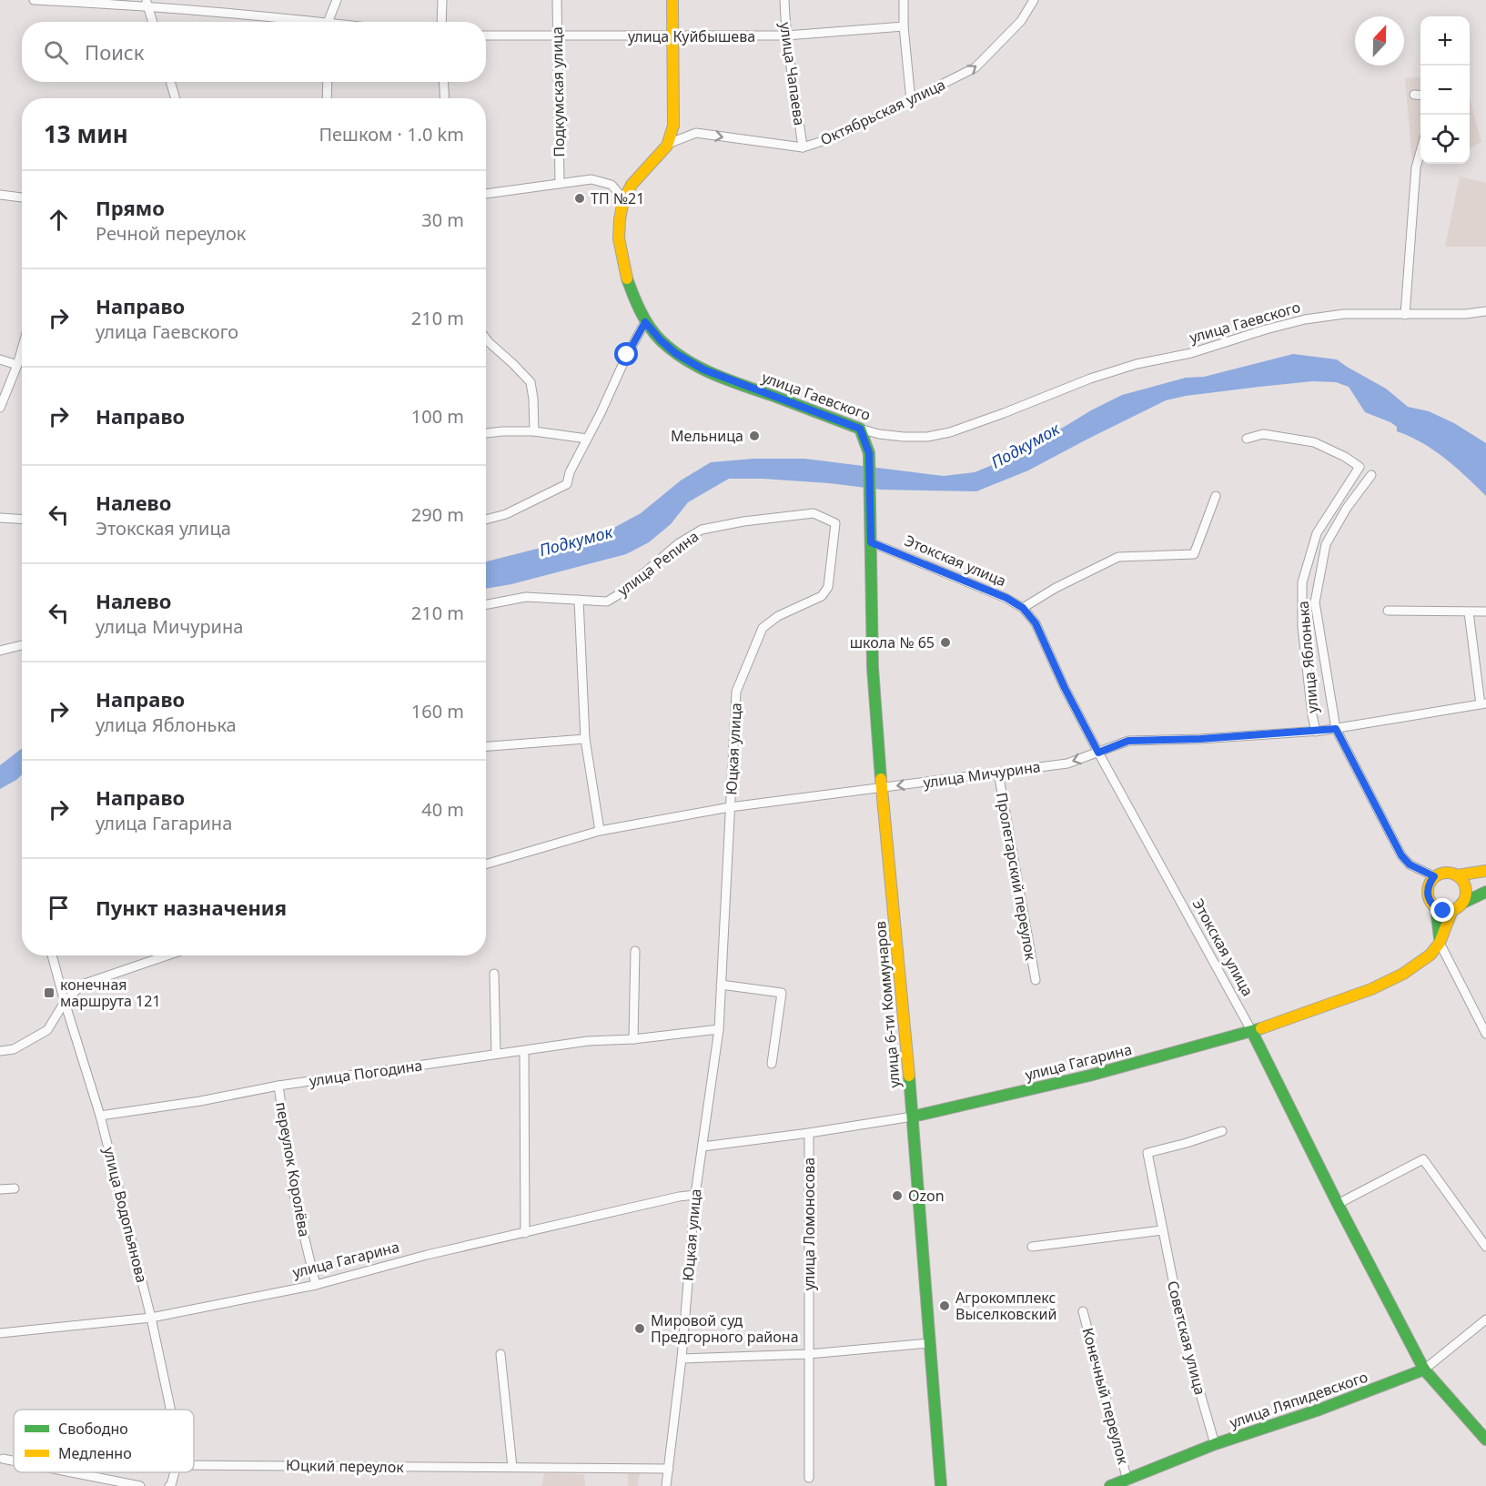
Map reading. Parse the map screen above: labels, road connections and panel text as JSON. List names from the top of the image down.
{
  "streets": {
    "main road": [
      "улица Гаевского",
      "Этокская улица",
      "улица 6-ти Коммунаров",
      "улица Гагарина",
      "улица Ляпидевского"
    ],
    "street": [
      "улица Куйбышева",
      "улица Чапаева",
      "Подкумская улица",
      "Октябрьская улица",
      "улица Репина",
      "улица Яблонька",
      "Юцкая улица",
      "улица Мичурина",
      "Пролетарский переулок",
      "улица Погодина",
      "переулок Королёва",
      "улица Водопьянова",
      "улица Ломоносова",
      "Советская улица",
      "Конечный переулок",
      "Юцкий переулок"
    ]
  },
  "crossings": [
    ["улица Куйбышева", "улица Чапаева"],
    ["улица Куйбышева", "Подкумская улица"],
    ["улица Куйбышева", "улица Гаевского"],
    ["улица Чапаева", "Октябрьская улица"],
    ["Октябрьская улица", "улица Гаевского"],
    ["улица Гаевского", "улица 6-ти Коммунаров"],
    ["Этокская улица", "улица Мичурина"],
    ["Этокская улица", "улица 6-ти Коммунаров"],
    ["Этокская улица", "улица Гагарина"],
    ["Этокская улица", "улица Ляпидевского"],
    ["улица Репина", "Юцкая улица"],
    ["улица Яблонька", "улица Мичурина"],
    ["улица Яблонька", "улица Гагарина"],
    ["Юцкая улица", "улица Мичурина"],
    ["Юцкая улица", "улица Гагарина"],
    ["Юцкая улица", "улица Погодина"],
    ["Юцкая улица", "Юцкий переулок"],
    ["улица Мичурина", "Пролетарский переулок"],
    ["улица Мичурина", "улица 6-ти Коммунаров"],
    ["улица 6-ти Коммунаров", "улица Гагарина"],
    ["улица Гагарина", "переулок Королёва"],
    ["улица Гагарина", "улица Водопьянова"],
    ["улица Гагарина", "улица Ломоносова"],
    ["улица Погодина", "переулок Королёва"],
    ["улица Погодина", "улица Водопьянова"],
    ["Советская улица", "улица Ляпидевского"],
    ["Конечный переулок", "улица Ляпидевского"]
  ],
  "one_way": ["Октябрьская улица"],
  "water": ["Подкумок"],
  "places": {
    "other": [
      "ТП №21",
      "Мельница",
      "школа № 65",
      "Ozon",
      "Агрокомплекс Выселковский",
      "Мировой суд Предгорного района"
    ],
    "transit": ["конечная маршрута 121"]
  },
  "legend": ["Свободно", "Медленно"],
  "north": "top",
  "page": {
    "map_buttons": ["+", "−"],
    "search": "Поиск",
    "heading": ["13 мин", "Пешком · 1.0 km"],
    "list": [
      ["Прямо", "Речной переулок", "30 m"],
      ["Направо", "улица Гаевского", "210 m"],
      ["Направо", "100 m"],
      ["Налево", "Этокская улица", "290 m"],
      ["Налево", "улица Мичурина", "210 m"],
      ["Направо", "улица Яблонька", "160 m"],
      ["Направо", "улица Гагарина", "40 m"],
      "Пункт назначения"
    ]
  }
}
